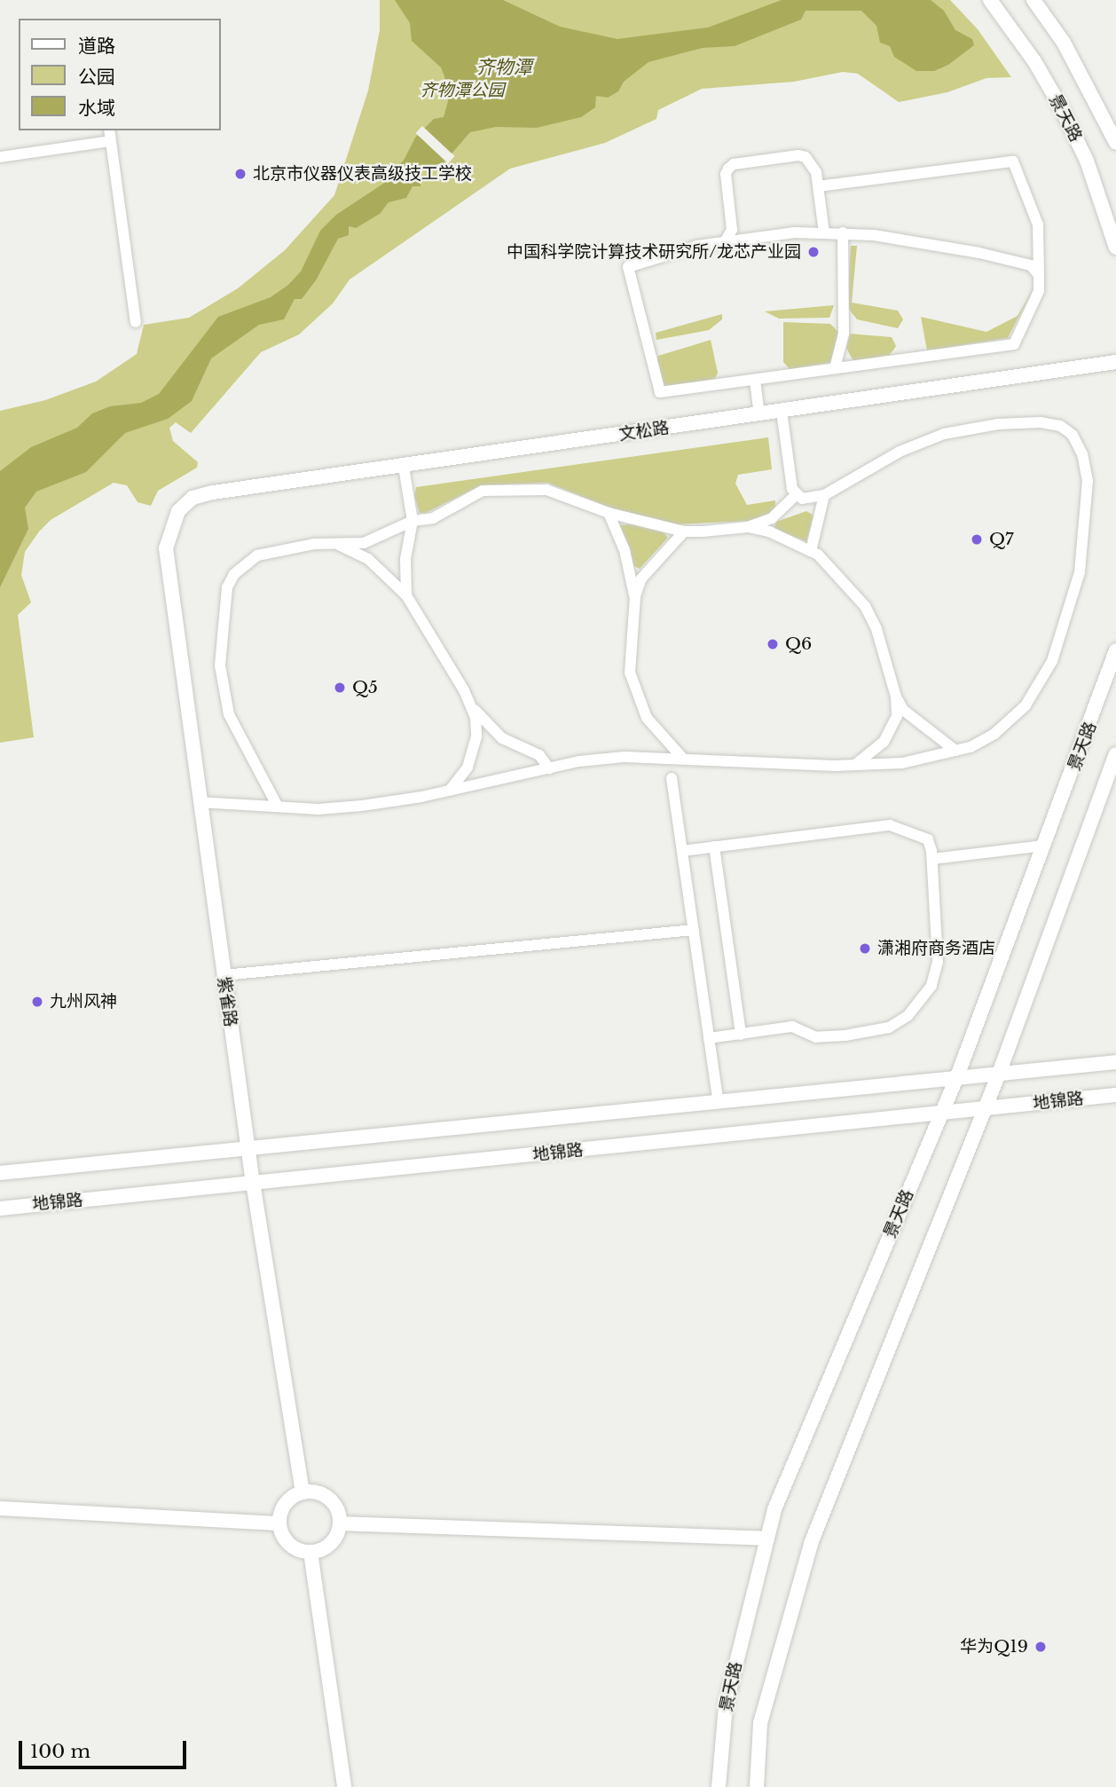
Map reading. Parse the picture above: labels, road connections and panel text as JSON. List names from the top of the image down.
{
  "streets": {
    "street": [
      "景天路",
      "文松路",
      "紫雀路",
      "地锦路"
    ]
  },
  "crossings": [
    ["景天路", "地锦路"],
    ["文松路", "紫雀路"],
    ["紫雀路", "地锦路"]
  ],
  "water": ["齐物潭"],
  "parks": ["齐物潭公园"],
  "places": [
    "北京市仪器仪表高级技工学校",
    "中国科学院计算技术研究所/龙芯产业园",
    "Q7",
    "Q6",
    "Q5",
    "潇湘府商务酒店",
    "九州风神",
    "华为Q19"
  ],
  "legend": ["道路", "公园", "水域"],
  "scale_bar": "100 m"
}
